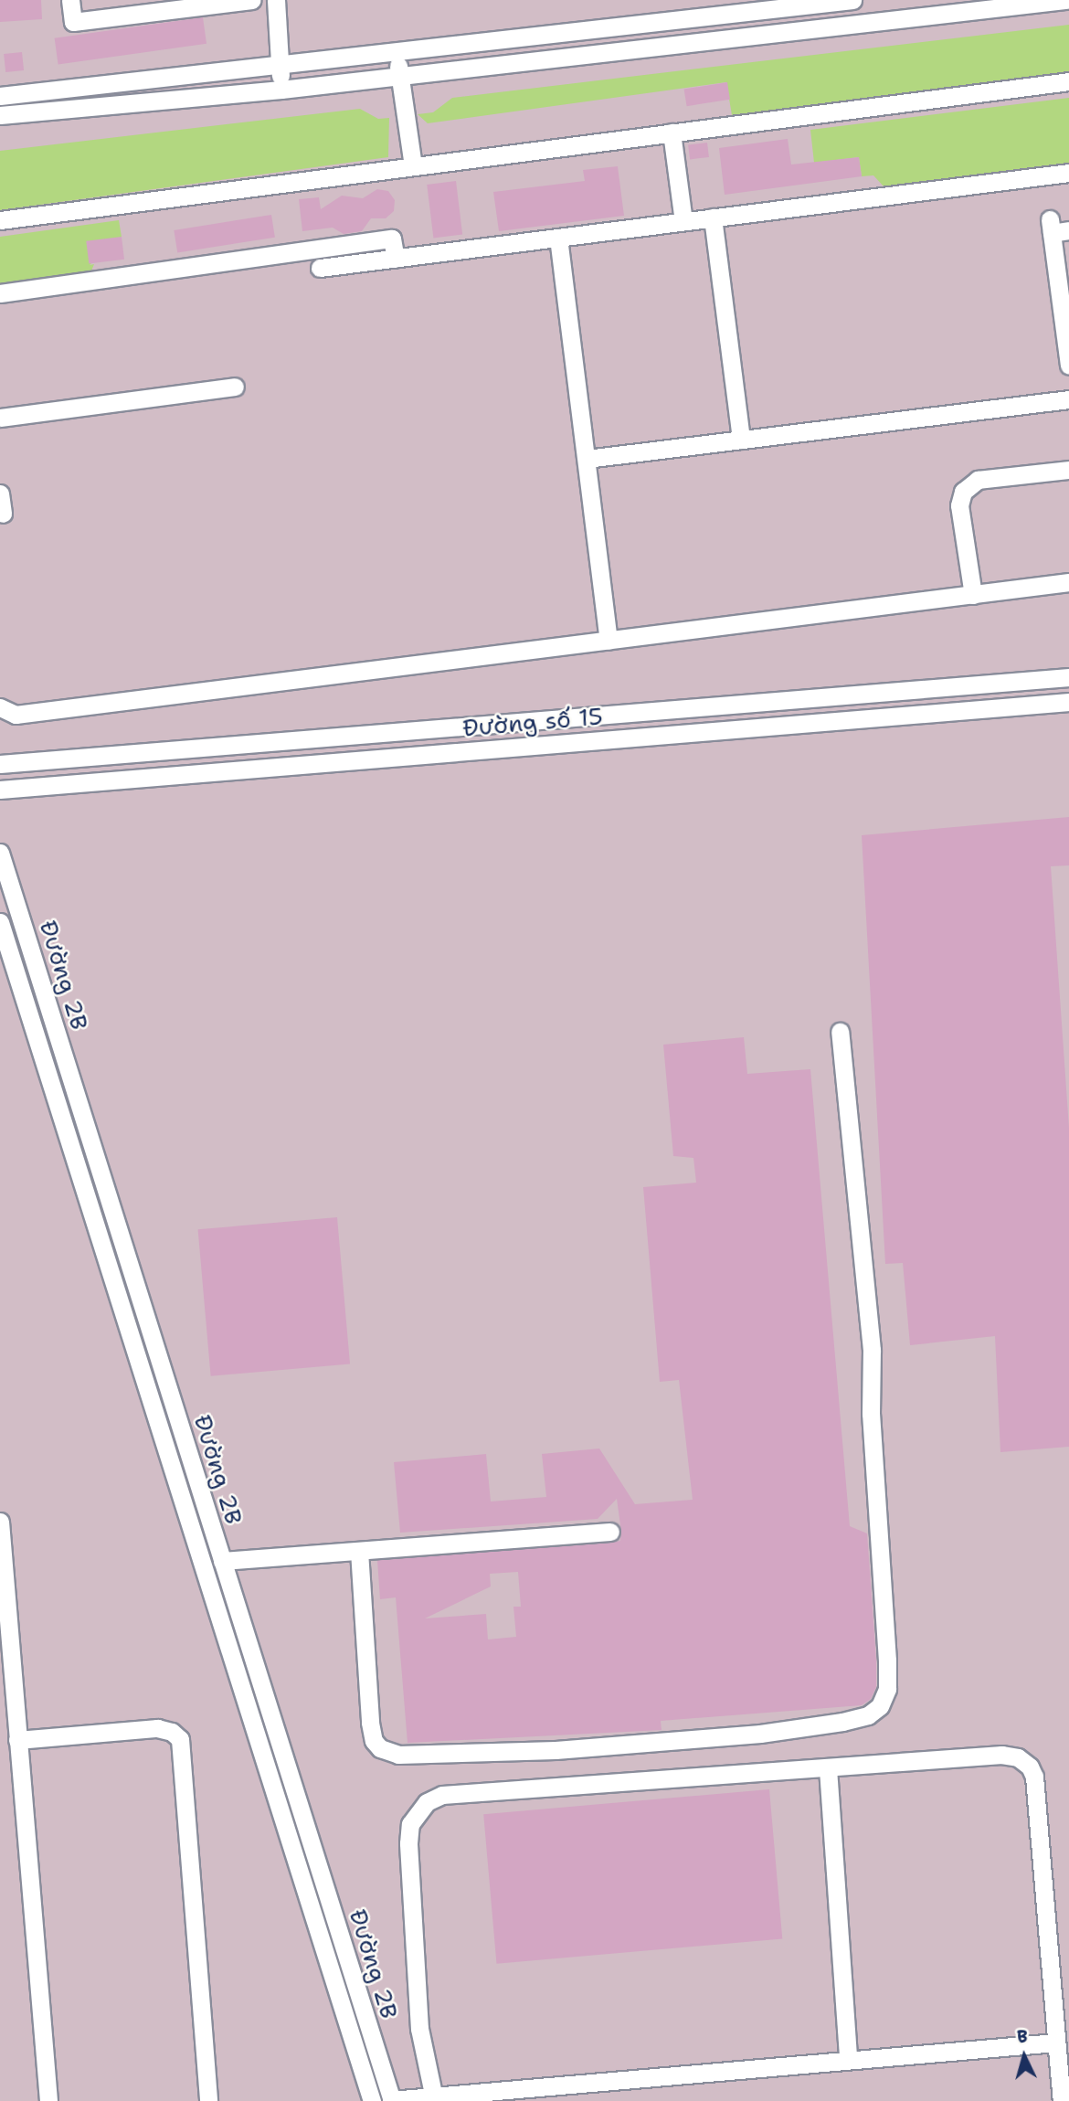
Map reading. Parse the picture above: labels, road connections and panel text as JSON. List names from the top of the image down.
{
  "streets": {
    "street": ["Đường số 15", "Đường 2B"]
  },
  "north": "top"
}
